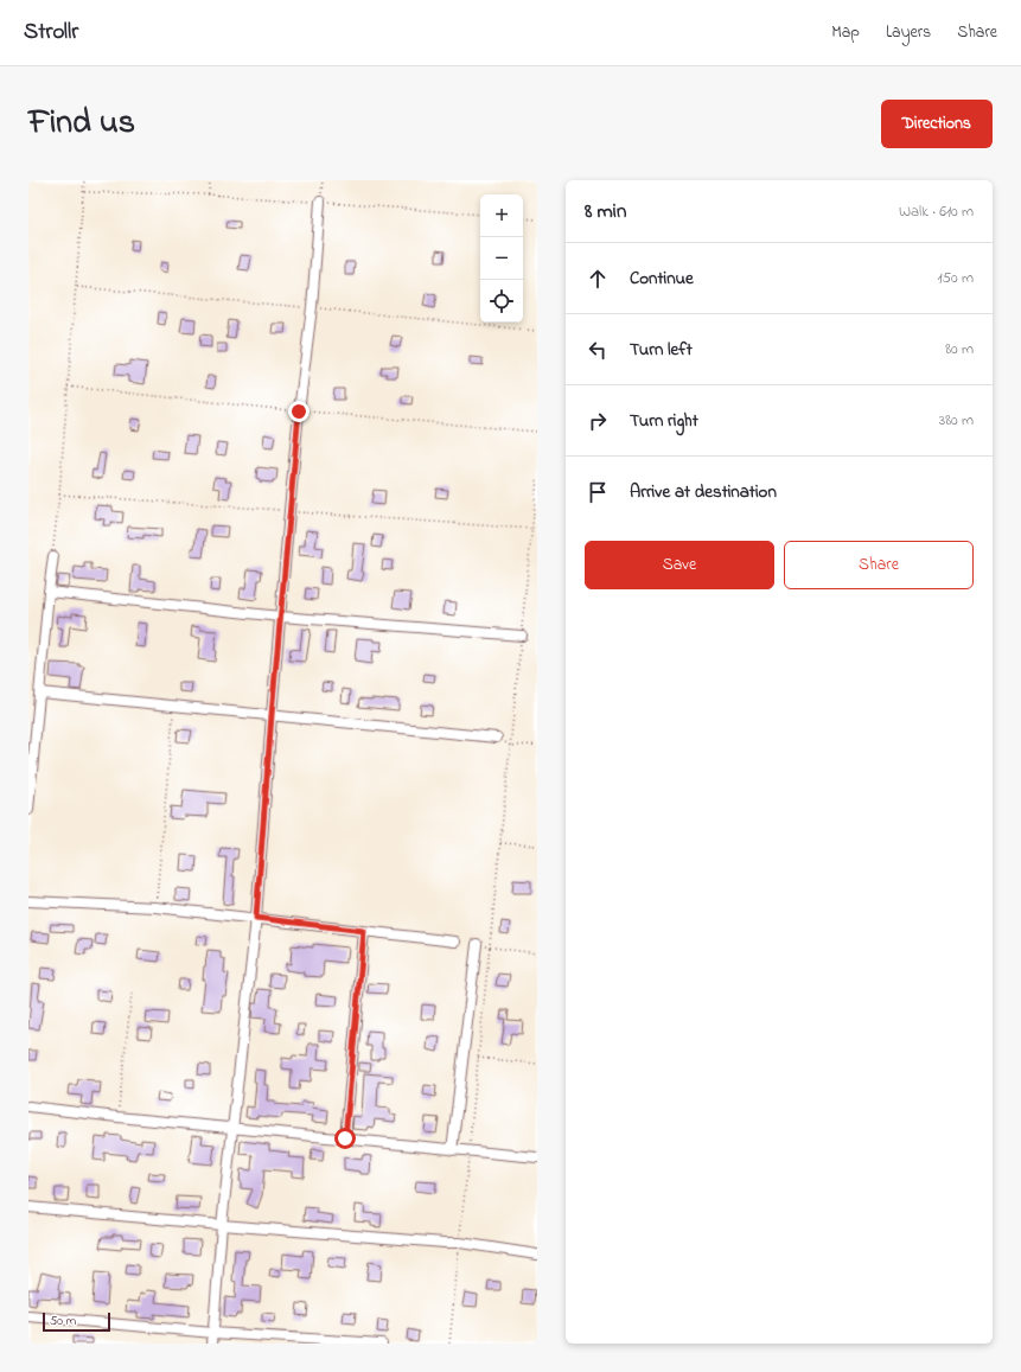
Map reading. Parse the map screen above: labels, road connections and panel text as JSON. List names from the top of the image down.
{
  "scale_bar": "50 m",
  "page": {
    "header": "Strollr",
    "nav": ["Map", "Layers", "Share"],
    "title": "Find us",
    "buttons": [
      "Directions",
      ["Save", "Share"]
    ],
    "heading": ["8 min", "Walk · 610 m"],
    "map_buttons": ["+", "−"],
    "list": [
      ["Continue", "150 m"],
      ["Turn left", "80 m"],
      ["Turn right", "380 m"],
      "Arrive at destination"
    ],
    "scale": "50 m"
  }
}
